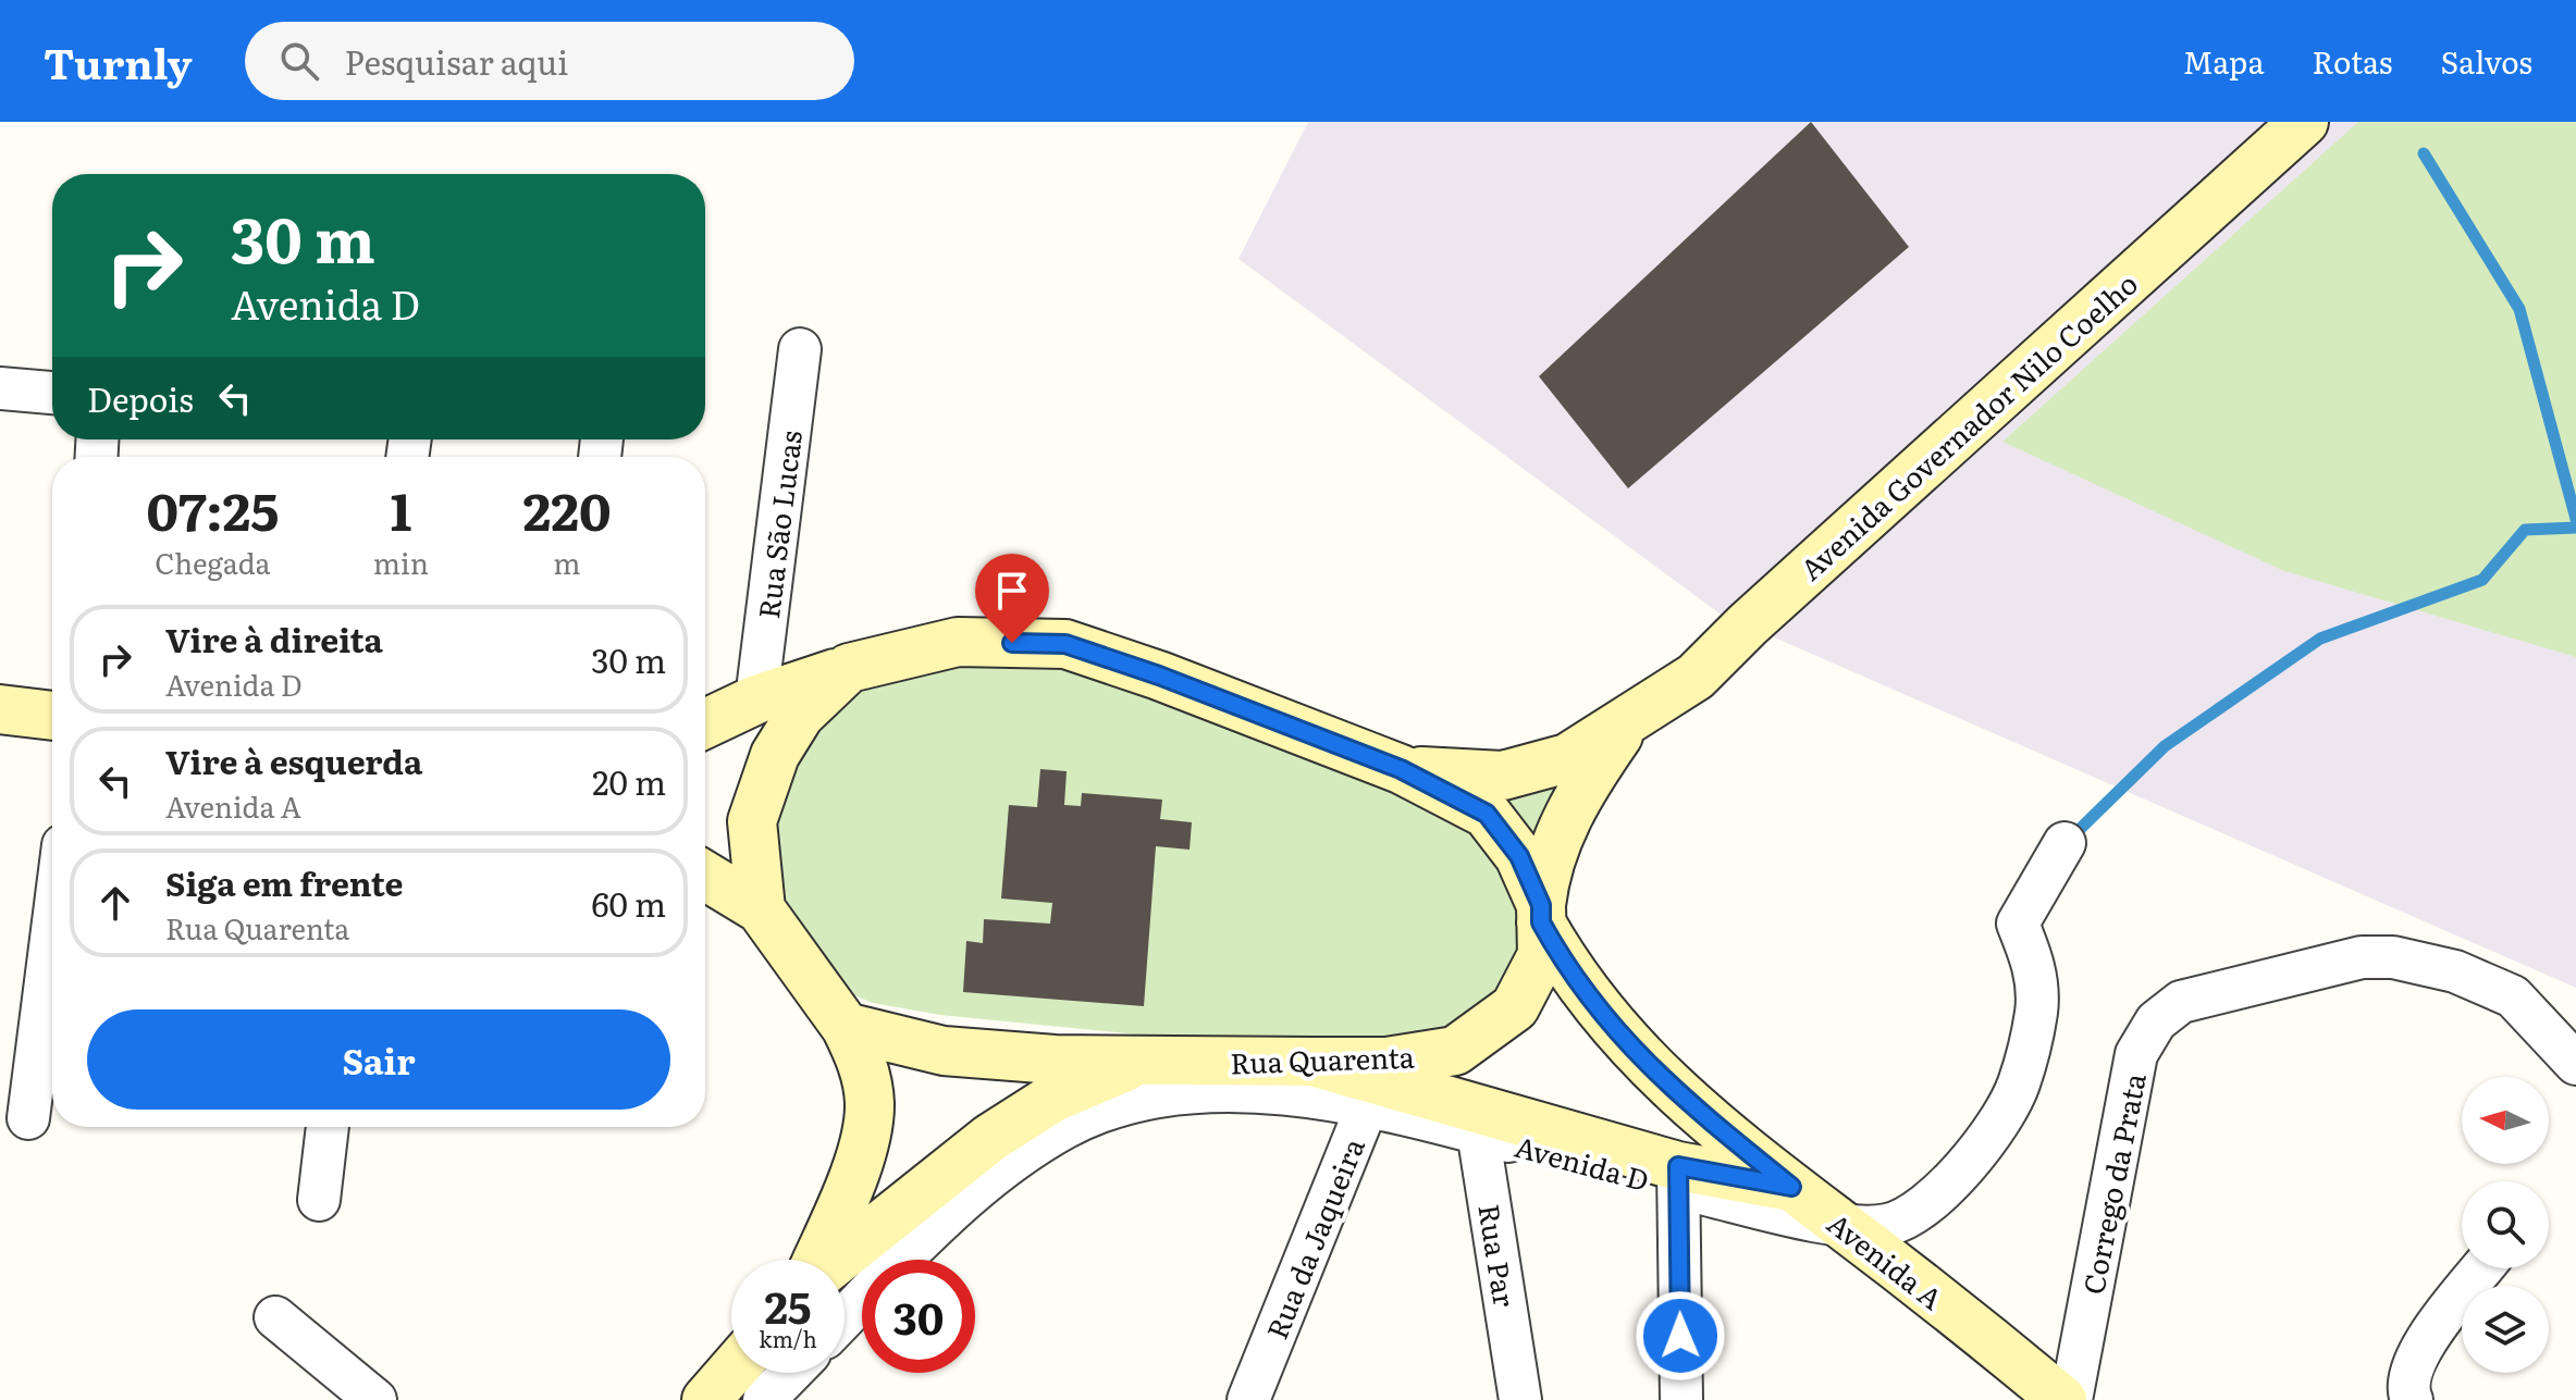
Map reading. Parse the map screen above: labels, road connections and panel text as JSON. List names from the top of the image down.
{
  "streets": {
    "street": [
      "Avenida Governador Nilo Coelho",
      "Rua São Lucas",
      "Rua Quarenta",
      "Avenida D",
      "Corrego da Prata",
      "Rua da Jaqueira",
      "Rua Par",
      "Avenida A"
    ]
  },
  "crossings": [
    ["Avenida Governador Nilo Coelho", "Rua Quarenta"],
    ["Rua São Lucas", "Rua Quarenta"],
    ["Rua Quarenta", "Avenida D"],
    ["Rua Quarenta", "Avenida A"],
    ["Avenida D", "Rua da Jaqueira"],
    ["Avenida D", "Rua Par"],
    ["Avenida D", "Avenida A"]
  ],
  "north": "left",
  "page": {
    "header": "Turnly",
    "search": "Pesquisar aqui",
    "nav": ["Mapa", "Rotas", "Salvos"],
    "turn": ["30 m", "Avenida D"],
    "then": "Depois",
    "eta": [
      "07:25",
      "Chegada",
      "1",
      "min",
      "220",
      "m"
    ],
    "list": [
      {
        "name": "Vire à direita",
        "note": "Avenida D",
        "value": "30 m"
      },
      {
        "name": "Vire à esquerda",
        "note": "Avenida A",
        "value": "20 m"
      },
      {
        "name": "Siga em frente",
        "note": "Rua Quarenta",
        "value": "60 m"
      }
    ],
    "buttons": "Sair",
    "speed": "25 km/h",
    "limit": "30"
  }
}
